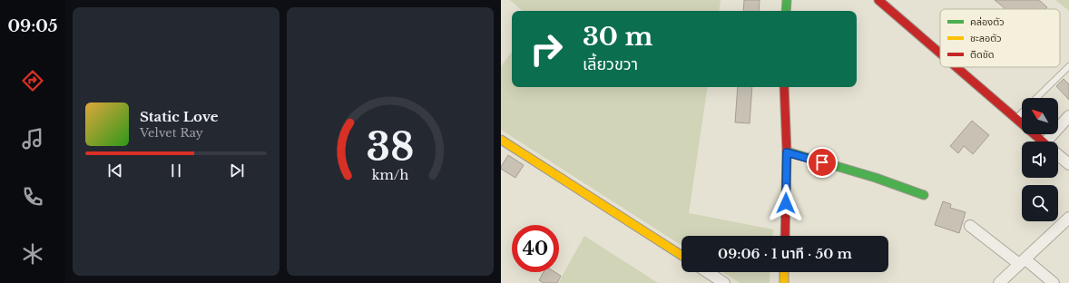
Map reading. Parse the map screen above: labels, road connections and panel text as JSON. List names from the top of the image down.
{
  "legend": ["คล่องตัว", "ชะลอตัว", "ติดขัด"],
  "north": "top left",
  "page": {
    "tabs": "09:05",
    "turn": ["30 m", "เลี้ยวขวา"],
    "song": ["Static Love", "Velvet Ray"],
    "limit": "40",
    "trip": "09:06 · 1 นาที · 50 m",
    "gauge": ["38", "km/h"]
  }
}
